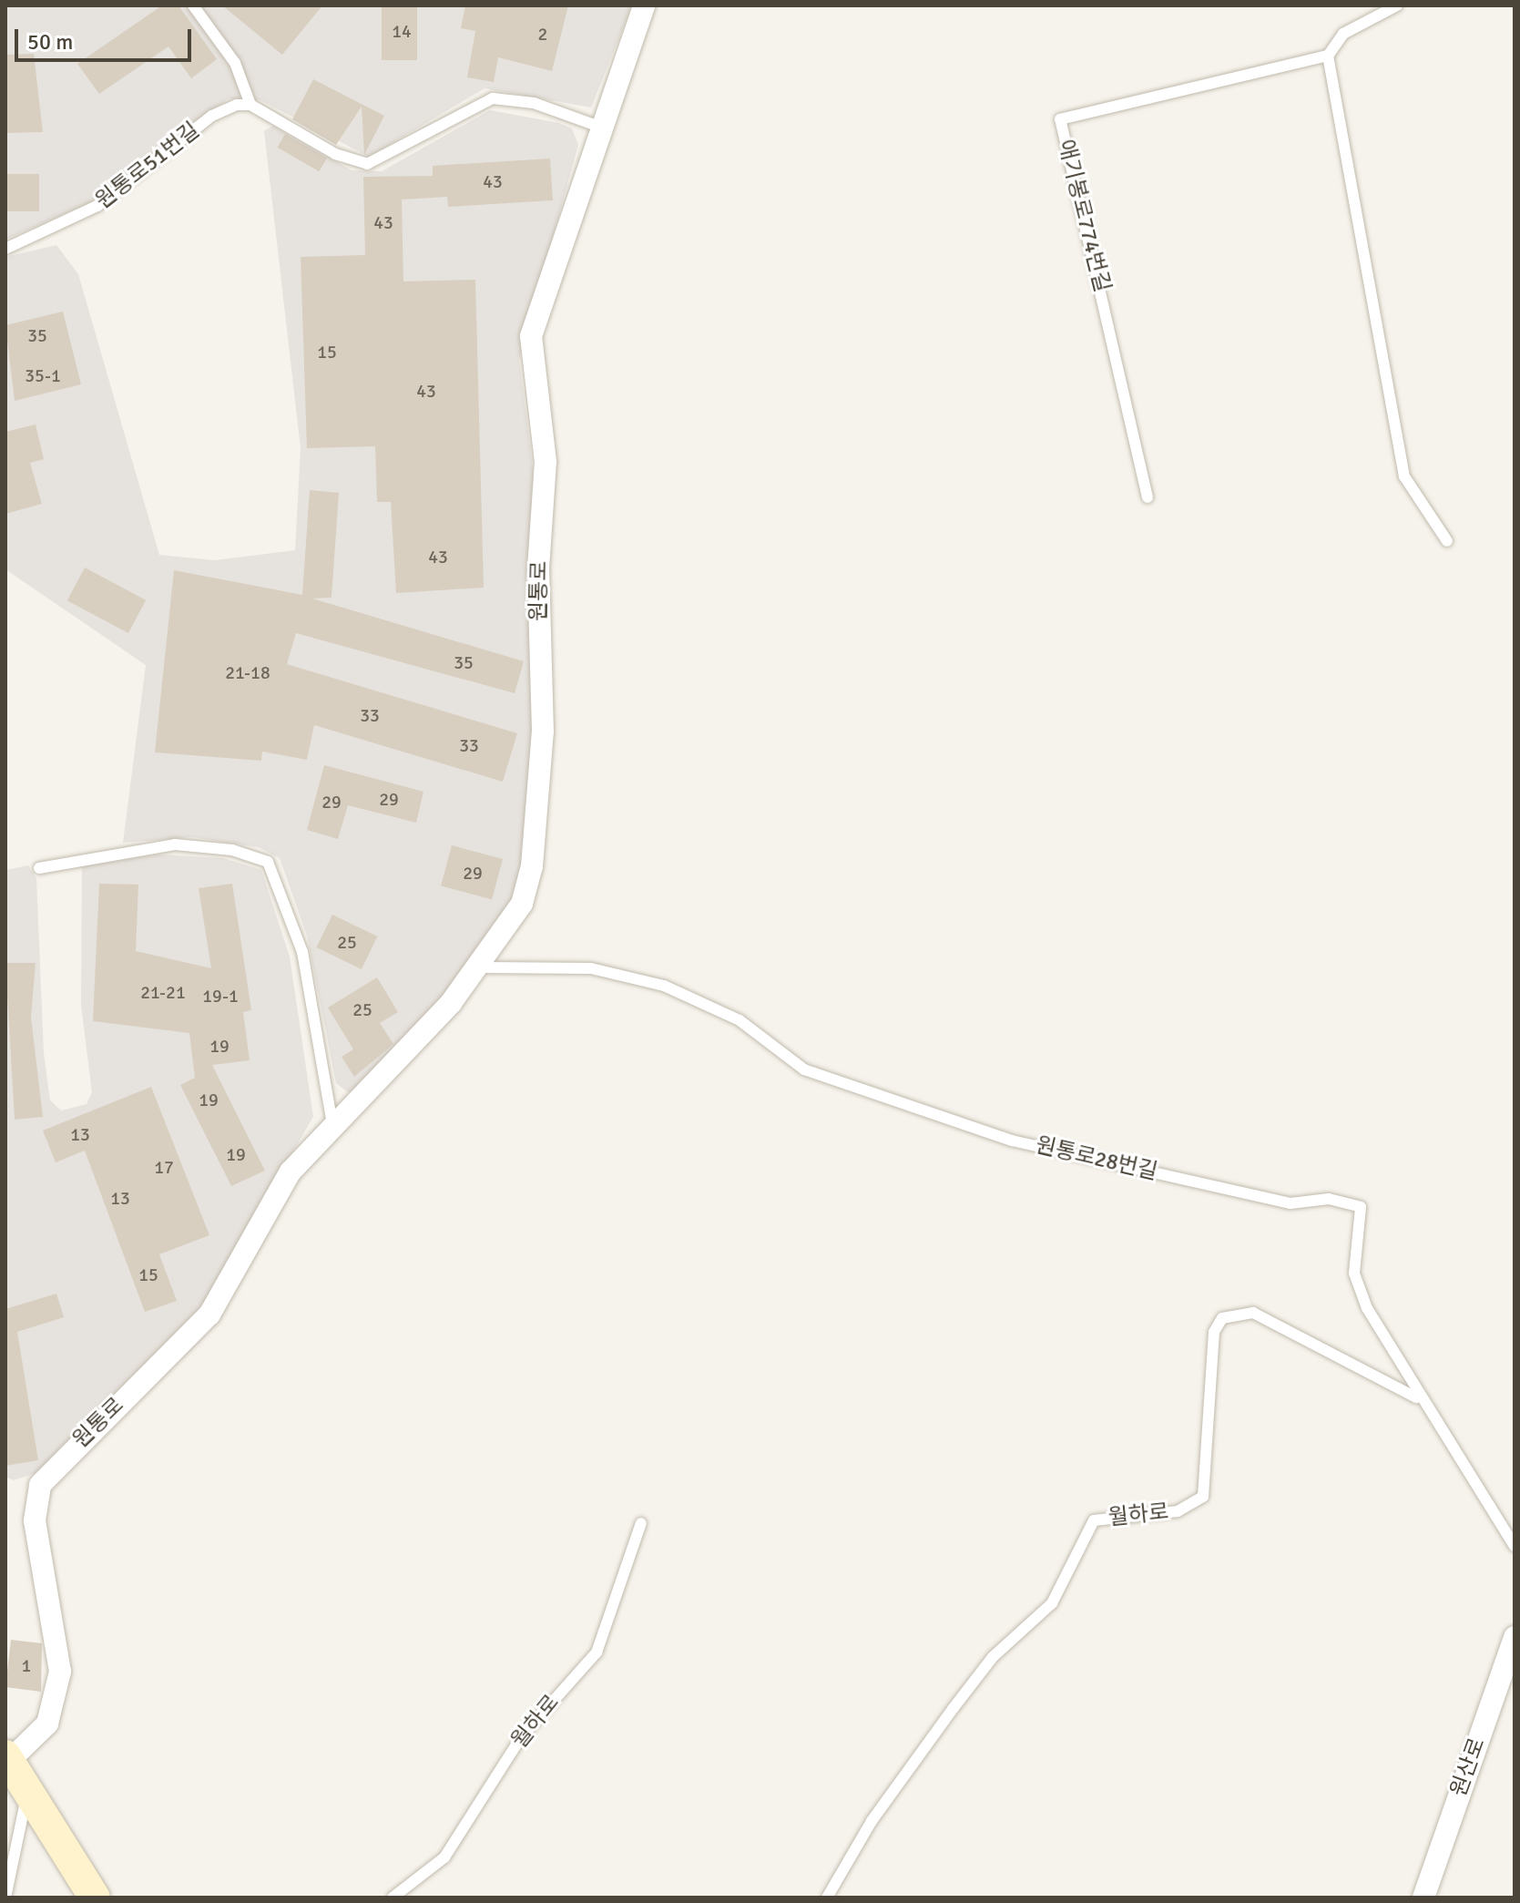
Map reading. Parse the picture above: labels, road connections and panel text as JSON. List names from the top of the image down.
{
  "streets": {
    "street": ["원통로", "원산로"],
    "lane": [
      "원통로51번길",
      "애기봉로774번길",
      "원통로28번길",
      "월하로"
    ]
  },
  "crossings": [
    ["원통로", "원통로28번길"],
    ["원통로28번길", "월하로"]
  ],
  "house_numbers": [
    "14",
    "2",
    "43",
    "43",
    "35",
    "15",
    "35-1",
    "43",
    "43",
    "35",
    "21-18",
    "33",
    "33",
    "29",
    "29",
    "29",
    "25",
    "21-21",
    "19-1",
    "25",
    "19",
    "19",
    "13",
    "19",
    "17",
    "13",
    "15",
    "1"
  ],
  "scale_bar": "50 m"
}
